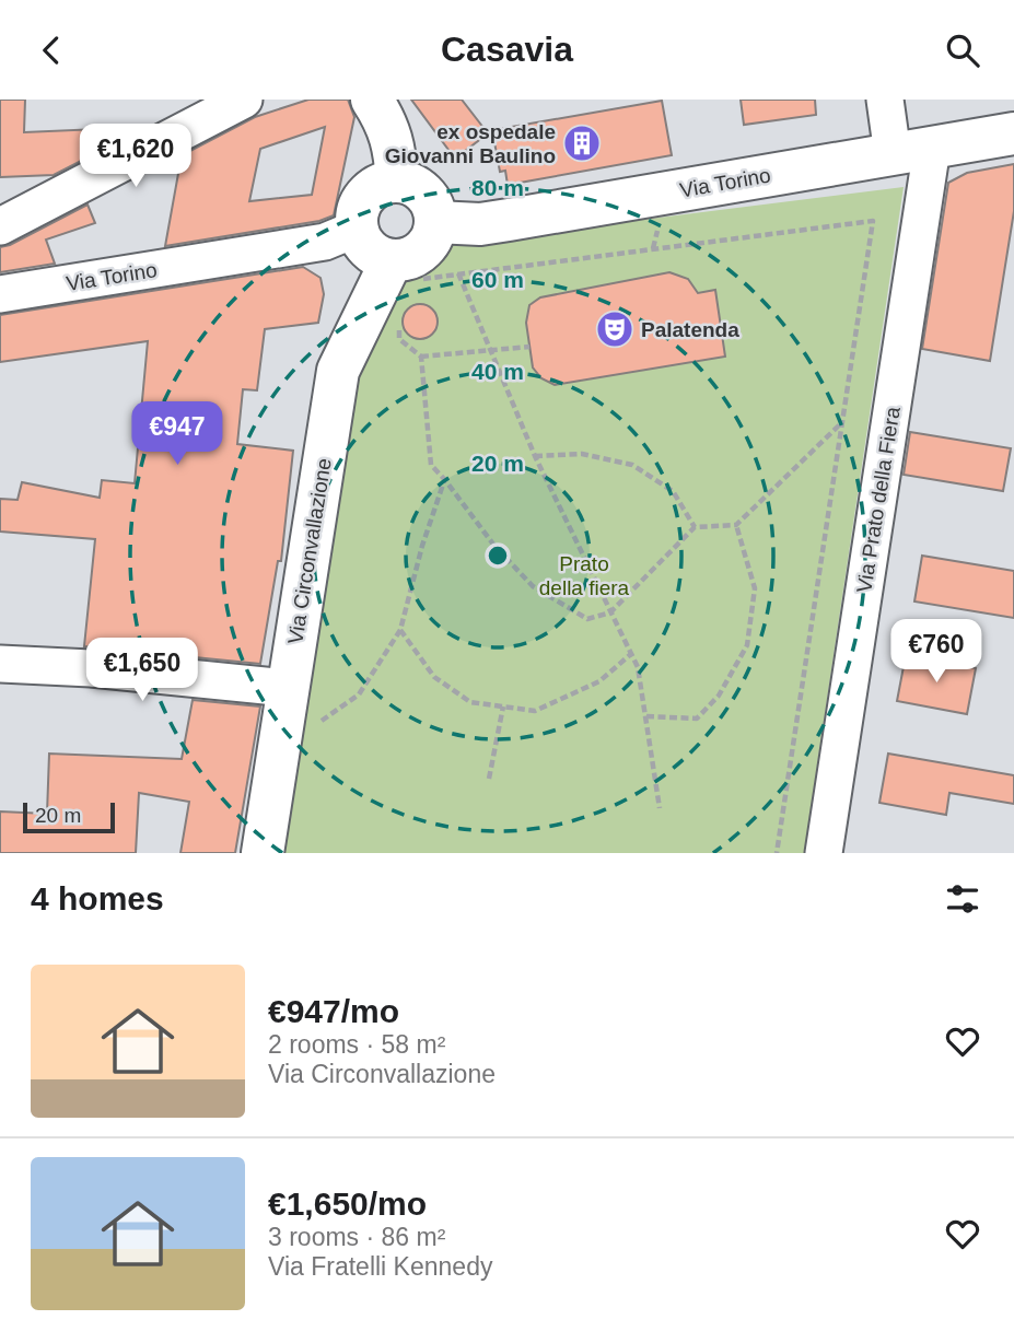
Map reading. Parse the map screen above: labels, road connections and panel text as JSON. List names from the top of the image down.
{
  "streets": {
    "street": ["Via Torino", "Via Prato della Fiera", "Via Circonvallazione"]
  },
  "crossings": [
    ["Via Torino", "Via Prato della Fiera"],
    ["Via Torino", "Via Circonvallazione"]
  ],
  "parks": ["Prato della fiera"],
  "places": {
    "building": ["ex ospedale Giovanni Baulino"],
    "theatre": ["Palatenda"]
  },
  "scale_bar": "20 m",
  "page": {
    "header": "Casavia",
    "price": [
      "€1,620",
      "€947",
      "€760",
      "€1,650"
    ],
    "scale": "20 m",
    "heading": "4 homes",
    "list": [
      {
        "name": "€947/mo",
        "note": "2 rooms · 58 m² · Via Circonvallazione"
      },
      {
        "name": "€1,650/mo",
        "note": "3 rooms · 86 m² · Via Fratelli Kennedy"
      }
    ]
  },
  "rings": [
    "80 m",
    "60 m",
    "40 m",
    "20 m"
  ]
}
